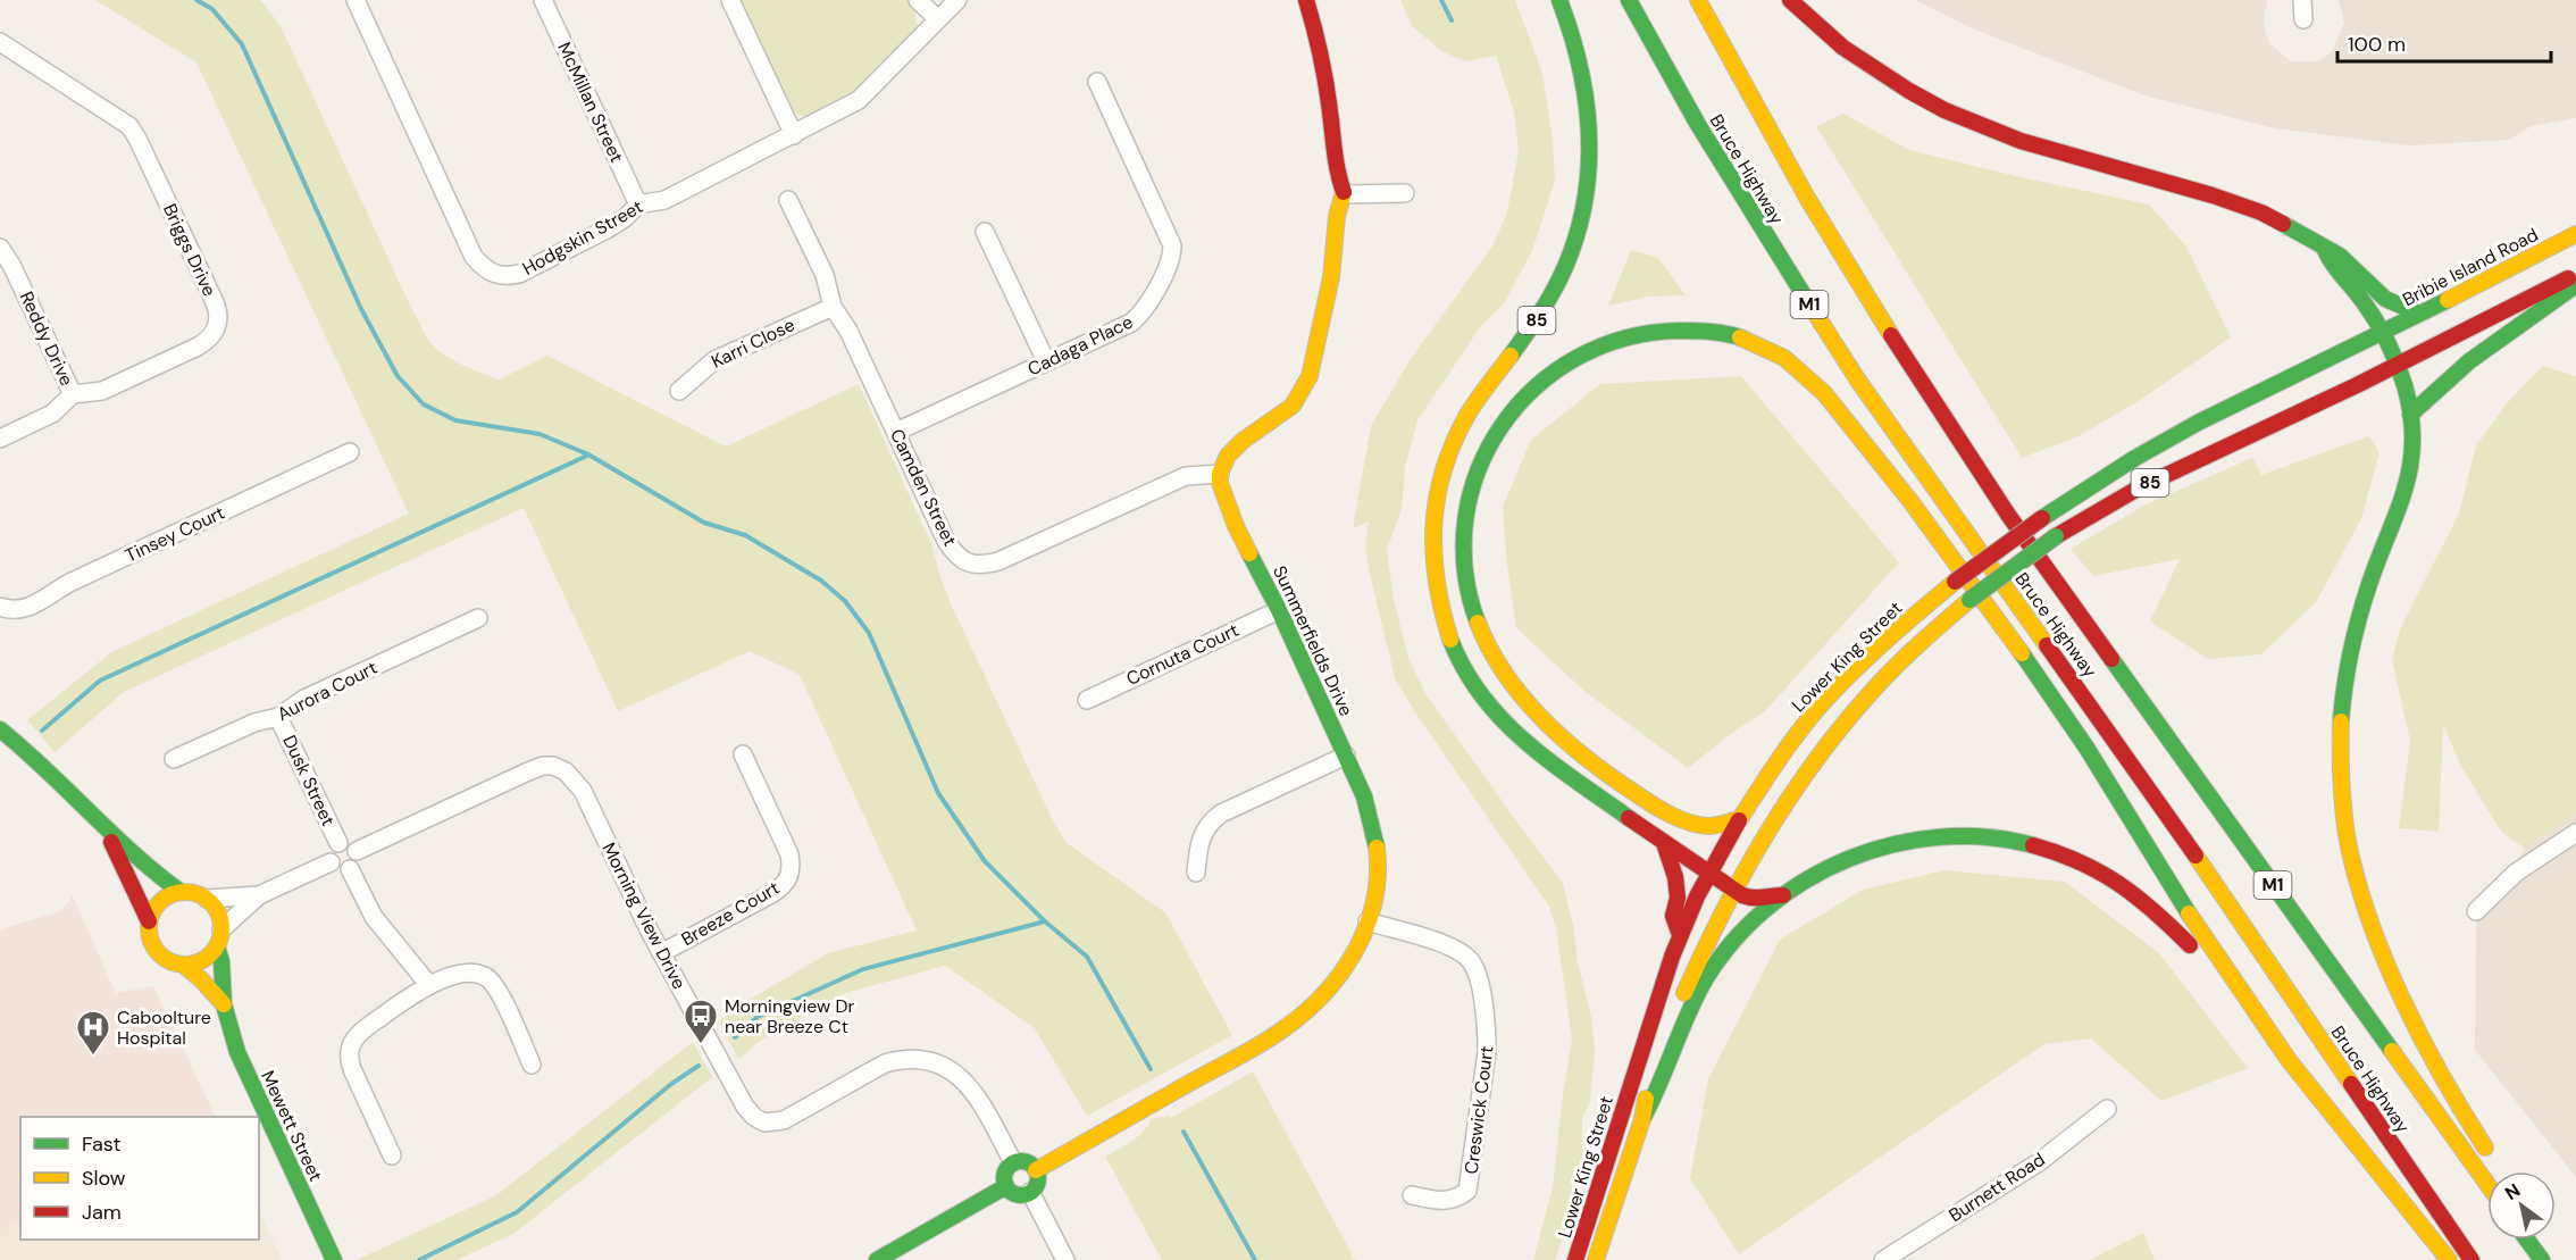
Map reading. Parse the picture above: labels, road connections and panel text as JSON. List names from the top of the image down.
{
  "streets": {
    "main road": [
      "Bruce Highway",
      "Bribie Island Road",
      "M1",
      "85",
      "Summerfields Drive",
      "Lower King Street",
      "Mewett Street"
    ],
    "street": [
      "McMillan Street",
      "Hodgskin Street",
      "Briggs Drive",
      "Reddy Drive",
      "Karri Close",
      "Cadaga Place",
      "Camden Street",
      "Tinsey Court",
      "Cornuta Court",
      "Aurora Court",
      "Dusk Street",
      "Breeze Court",
      "Morning View Drive",
      "Creswick Court",
      "Burnett Road"
    ]
  },
  "crossings": [
    ["McMillan Street", "Hodgskin Street"],
    ["Briggs Drive", "Reddy Drive"],
    ["Bribie Island Road", "Lower King Street"],
    ["85", "Lower King Street"],
    ["Karri Close", "Camden Street"],
    ["Cadaga Place", "Camden Street"],
    ["Camden Street", "Summerfields Drive"],
    ["Summerfields Drive", "Cornuta Court"],
    ["Summerfields Drive", "Morning View Drive"],
    ["Summerfields Drive", "Creswick Court"],
    ["Aurora Court", "Dusk Street"],
    ["Dusk Street", "Morning View Drive"],
    ["Breeze Court", "Morning View Drive"]
  ],
  "places": {
    "bus stop": ["Morningview Dr near Breeze Ct"],
    "hospital": ["Caboolture Hospital"]
  },
  "legend": ["Fast", "Slow", "Jam"],
  "scale_bar": "100 m",
  "north": "top left"
}
